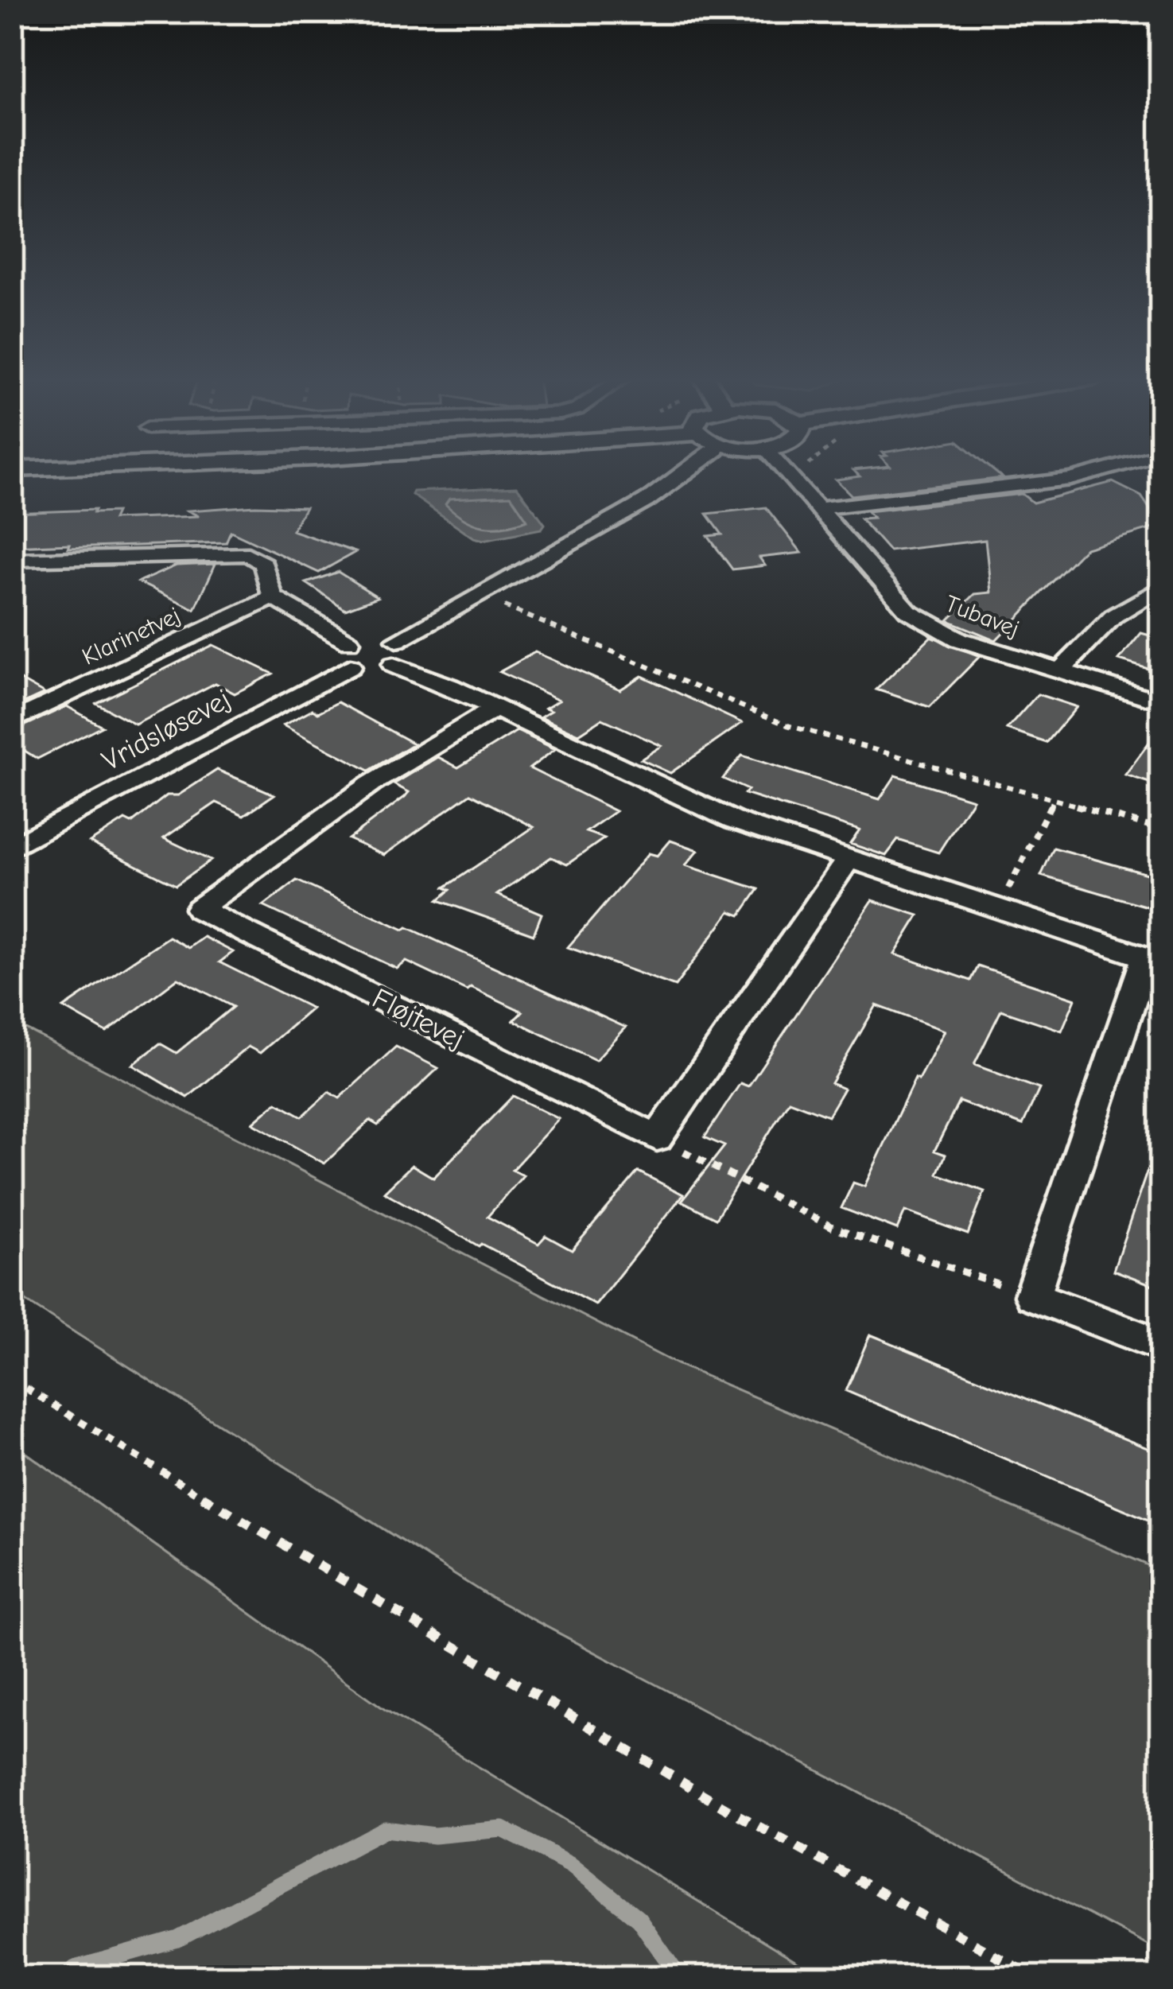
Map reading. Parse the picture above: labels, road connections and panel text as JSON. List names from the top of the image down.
{
  "streets": {
    "street": [
      "Tubavej",
      "Klarinetvej",
      "Vridsløsevej",
      "Fløjtevej"
    ]
  }
}
